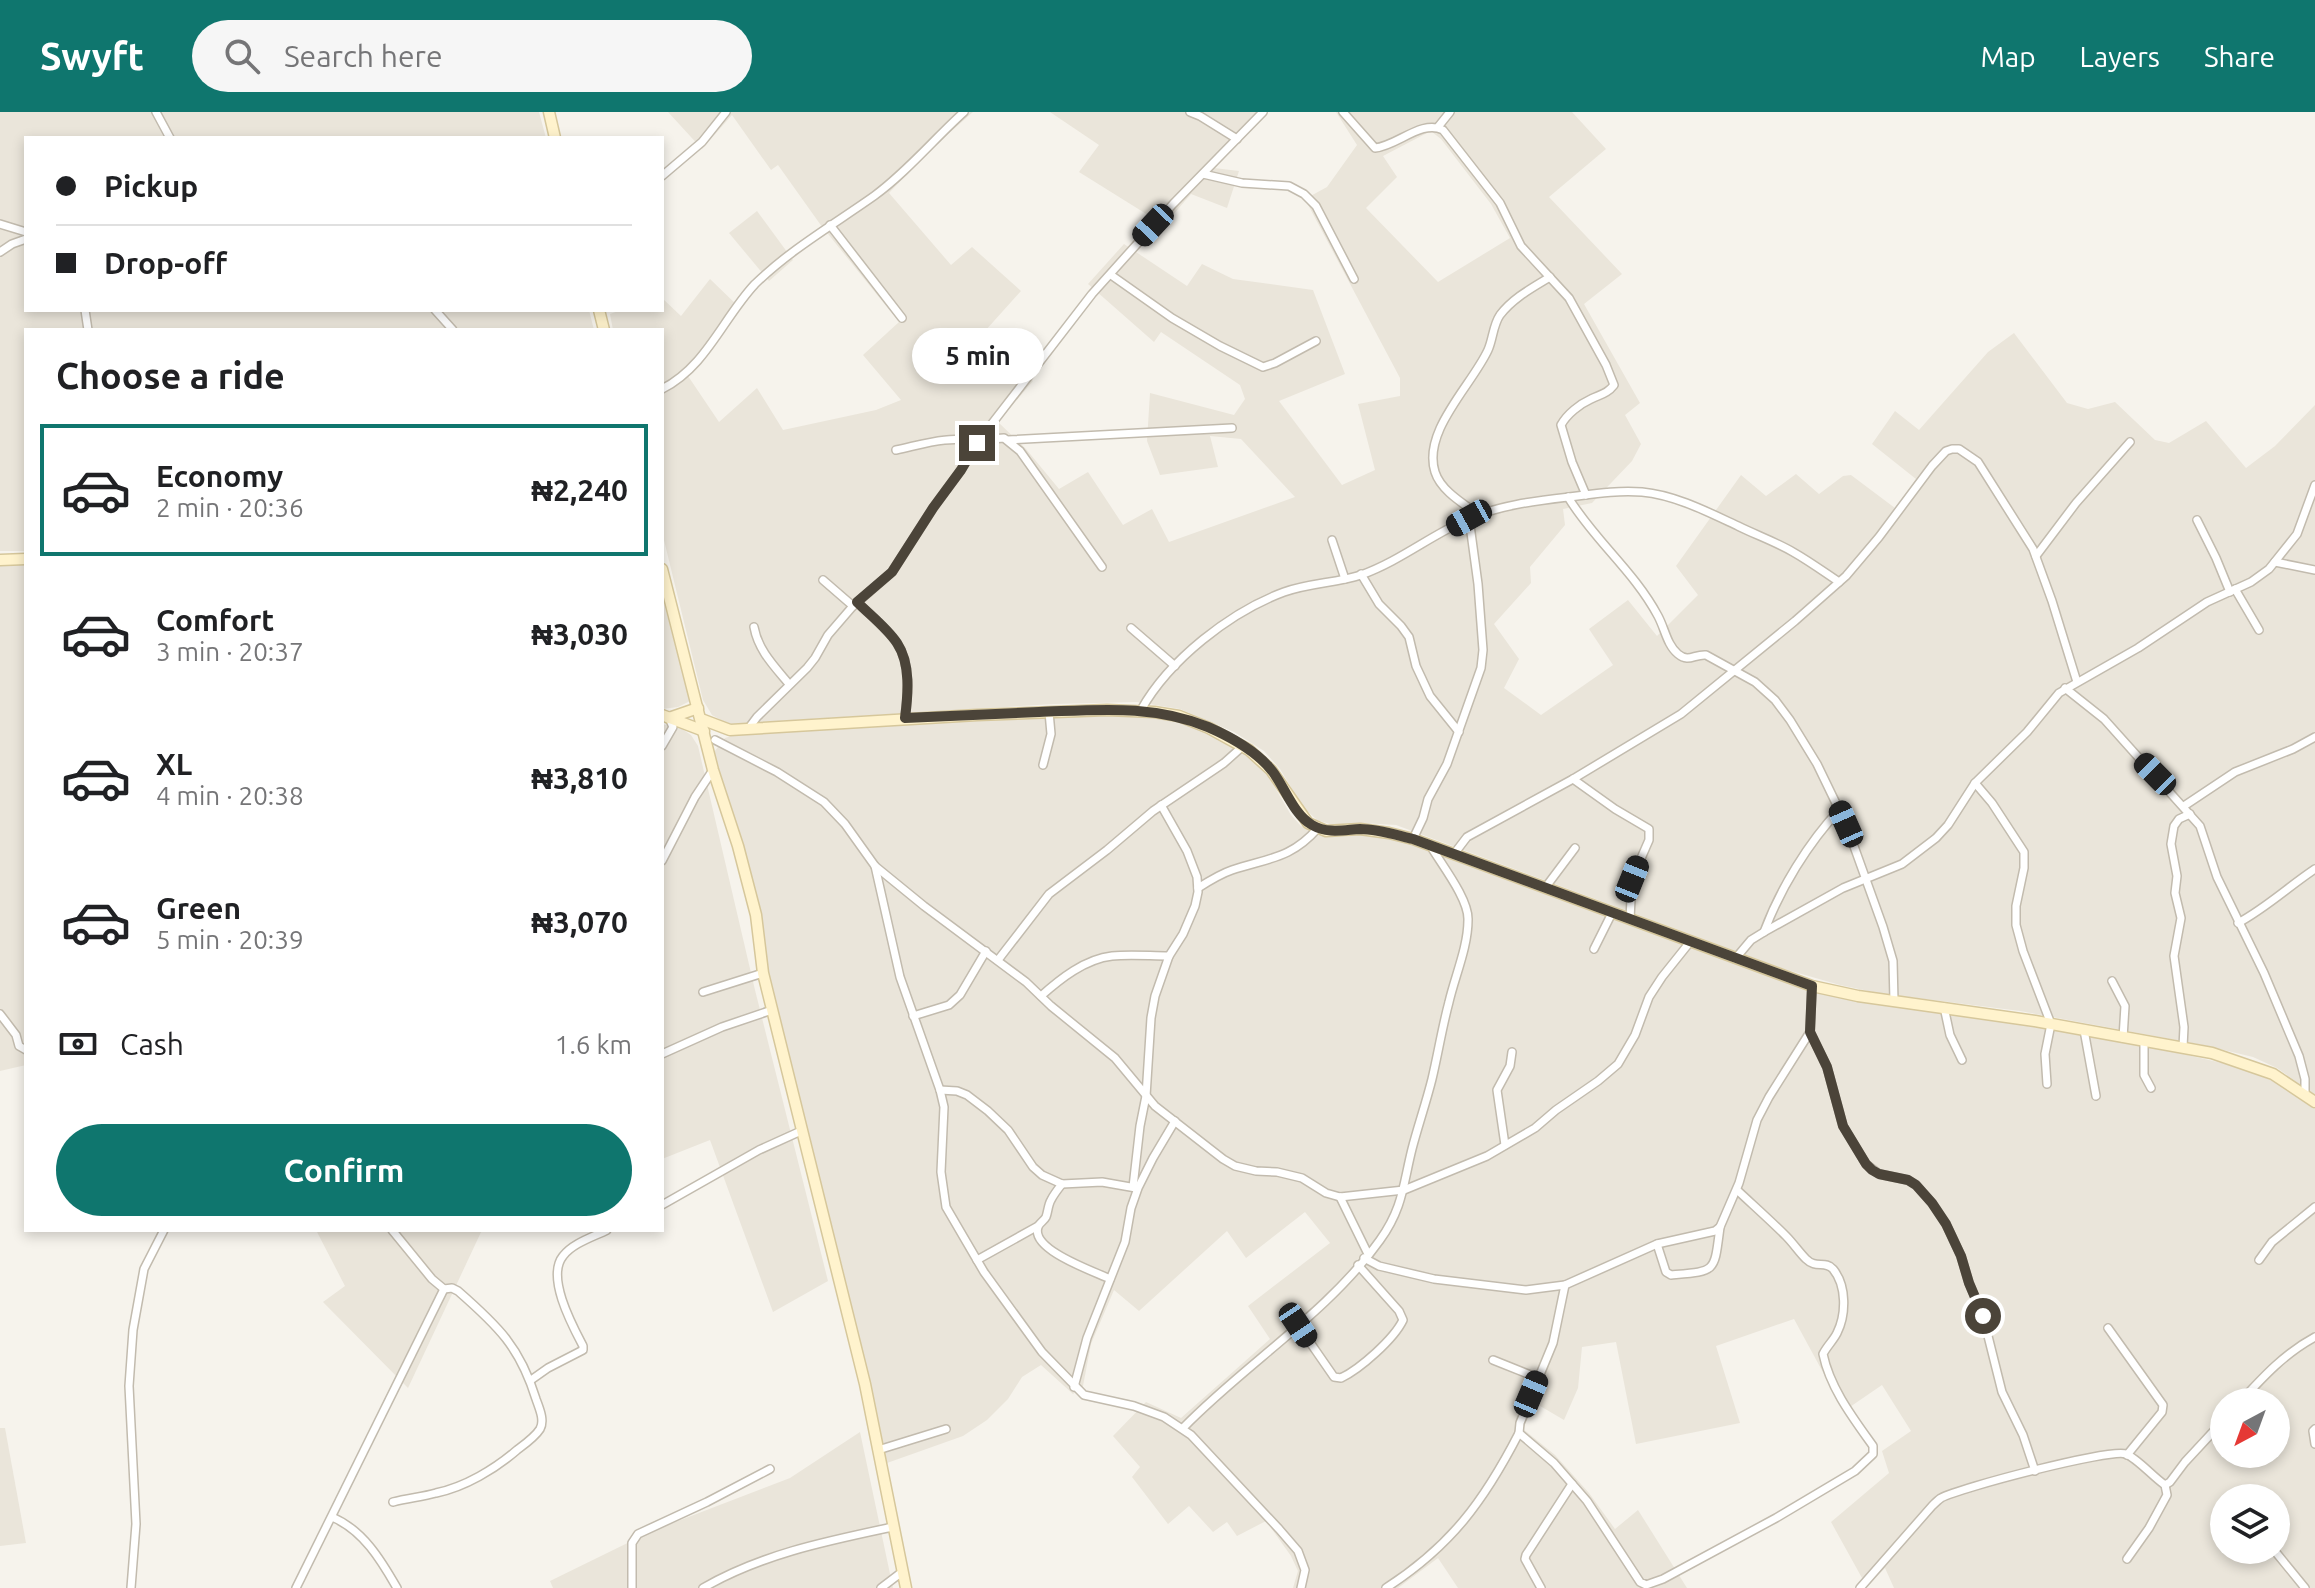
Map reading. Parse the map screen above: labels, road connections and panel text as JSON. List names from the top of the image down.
{
  "north": "bottom left",
  "page": {
    "header": "Swyft",
    "search": "Search here",
    "nav": ["Map", "Layers", "Share"],
    "banner": ["Pickup", "Drop-off"],
    "bubble": "5 min",
    "heading": "Choose a ride",
    "list": [
      {
        "name": "Economy",
        "note": "2 min · 20:36",
        "value": "₦2,240"
      },
      {
        "name": "Comfort",
        "note": "3 min · 20:37",
        "value": "₦3,030"
      },
      {
        "name": "XL",
        "note": "4 min · 20:38",
        "value": "₦3,810"
      },
      {
        "name": "Green",
        "note": "5 min · 20:39",
        "value": "₦3,070"
      }
    ],
    "pay": ["Cash", "1.6 km"],
    "buttons": "Confirm"
  }
}
